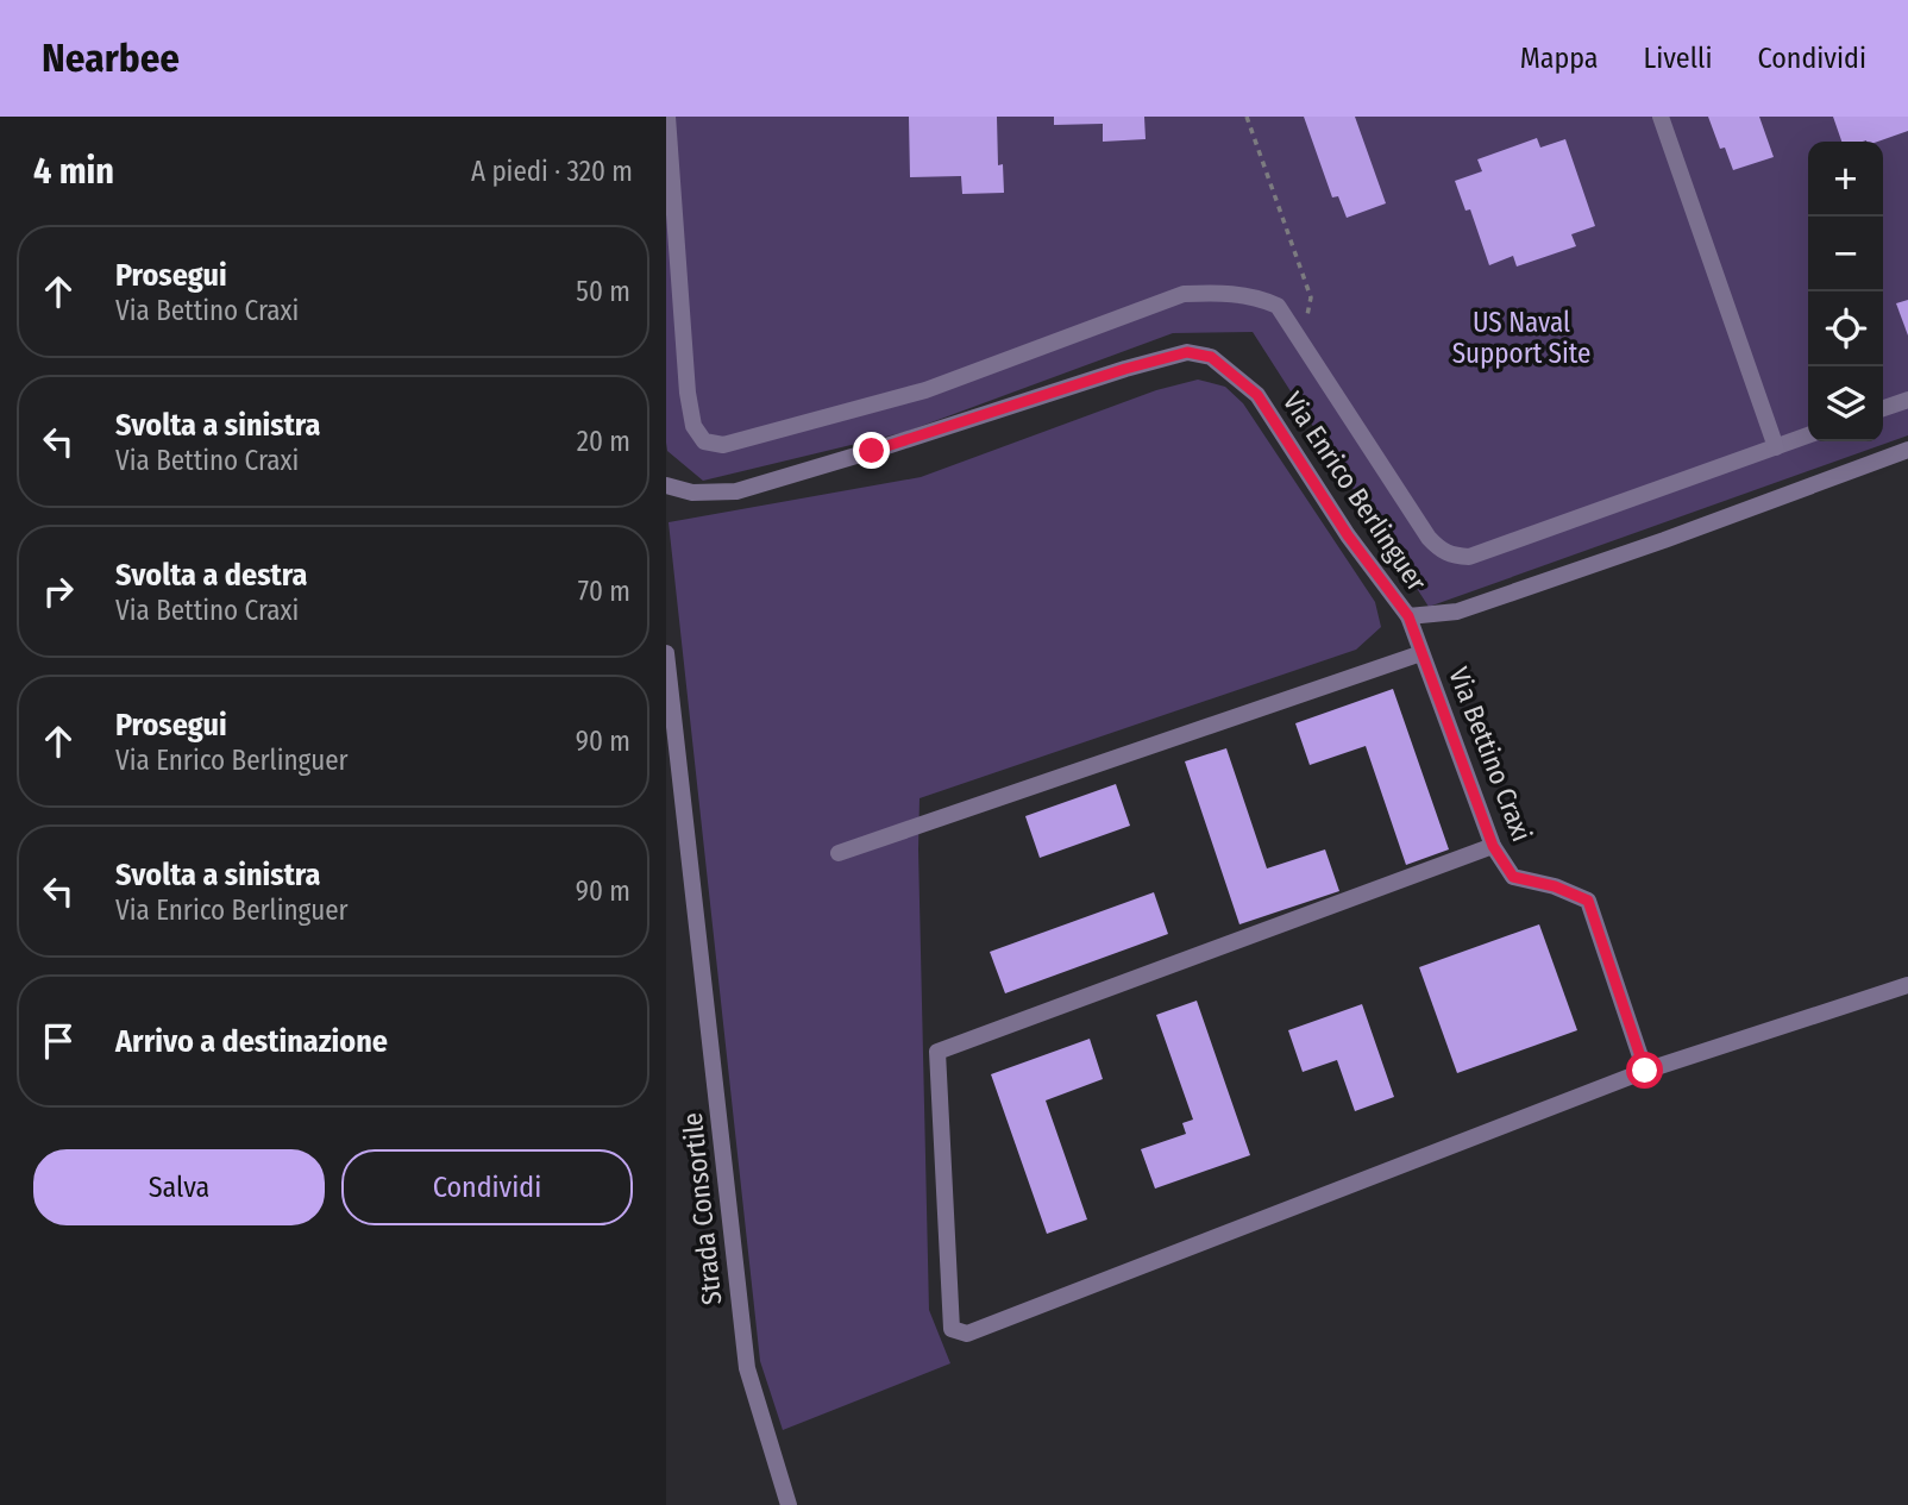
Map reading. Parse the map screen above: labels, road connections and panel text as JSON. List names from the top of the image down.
{
  "streets": {
    "street": ["Via Enrico Berlinguer", "Via Bettino Craxi", "Strada Consortile"]
  },
  "crossings": [
    ["Via Enrico Berlinguer", "Via Bettino Craxi"]
  ],
  "parks": ["US Naval Support Site"],
  "page": {
    "header": "Nearbee",
    "nav": ["Mappa", "Livelli", "Condividi"],
    "heading": ["4 min", "A piedi · 320 m"],
    "map_buttons": ["+", "−"],
    "list": [
      ["Prosegui", "Via Bettino Craxi", "50 m"],
      ["Svolta a sinistra", "Via Bettino Craxi", "20 m"],
      ["Svolta a destra", "Via Bettino Craxi", "70 m"],
      ["Prosegui", "Via Enrico Berlinguer", "90 m"],
      ["Svolta a sinistra", "Via Enrico Berlinguer", "90 m"],
      "Arrivo a destinazione"
    ],
    "buttons": ["Salva", "Condividi"]
  }
}
